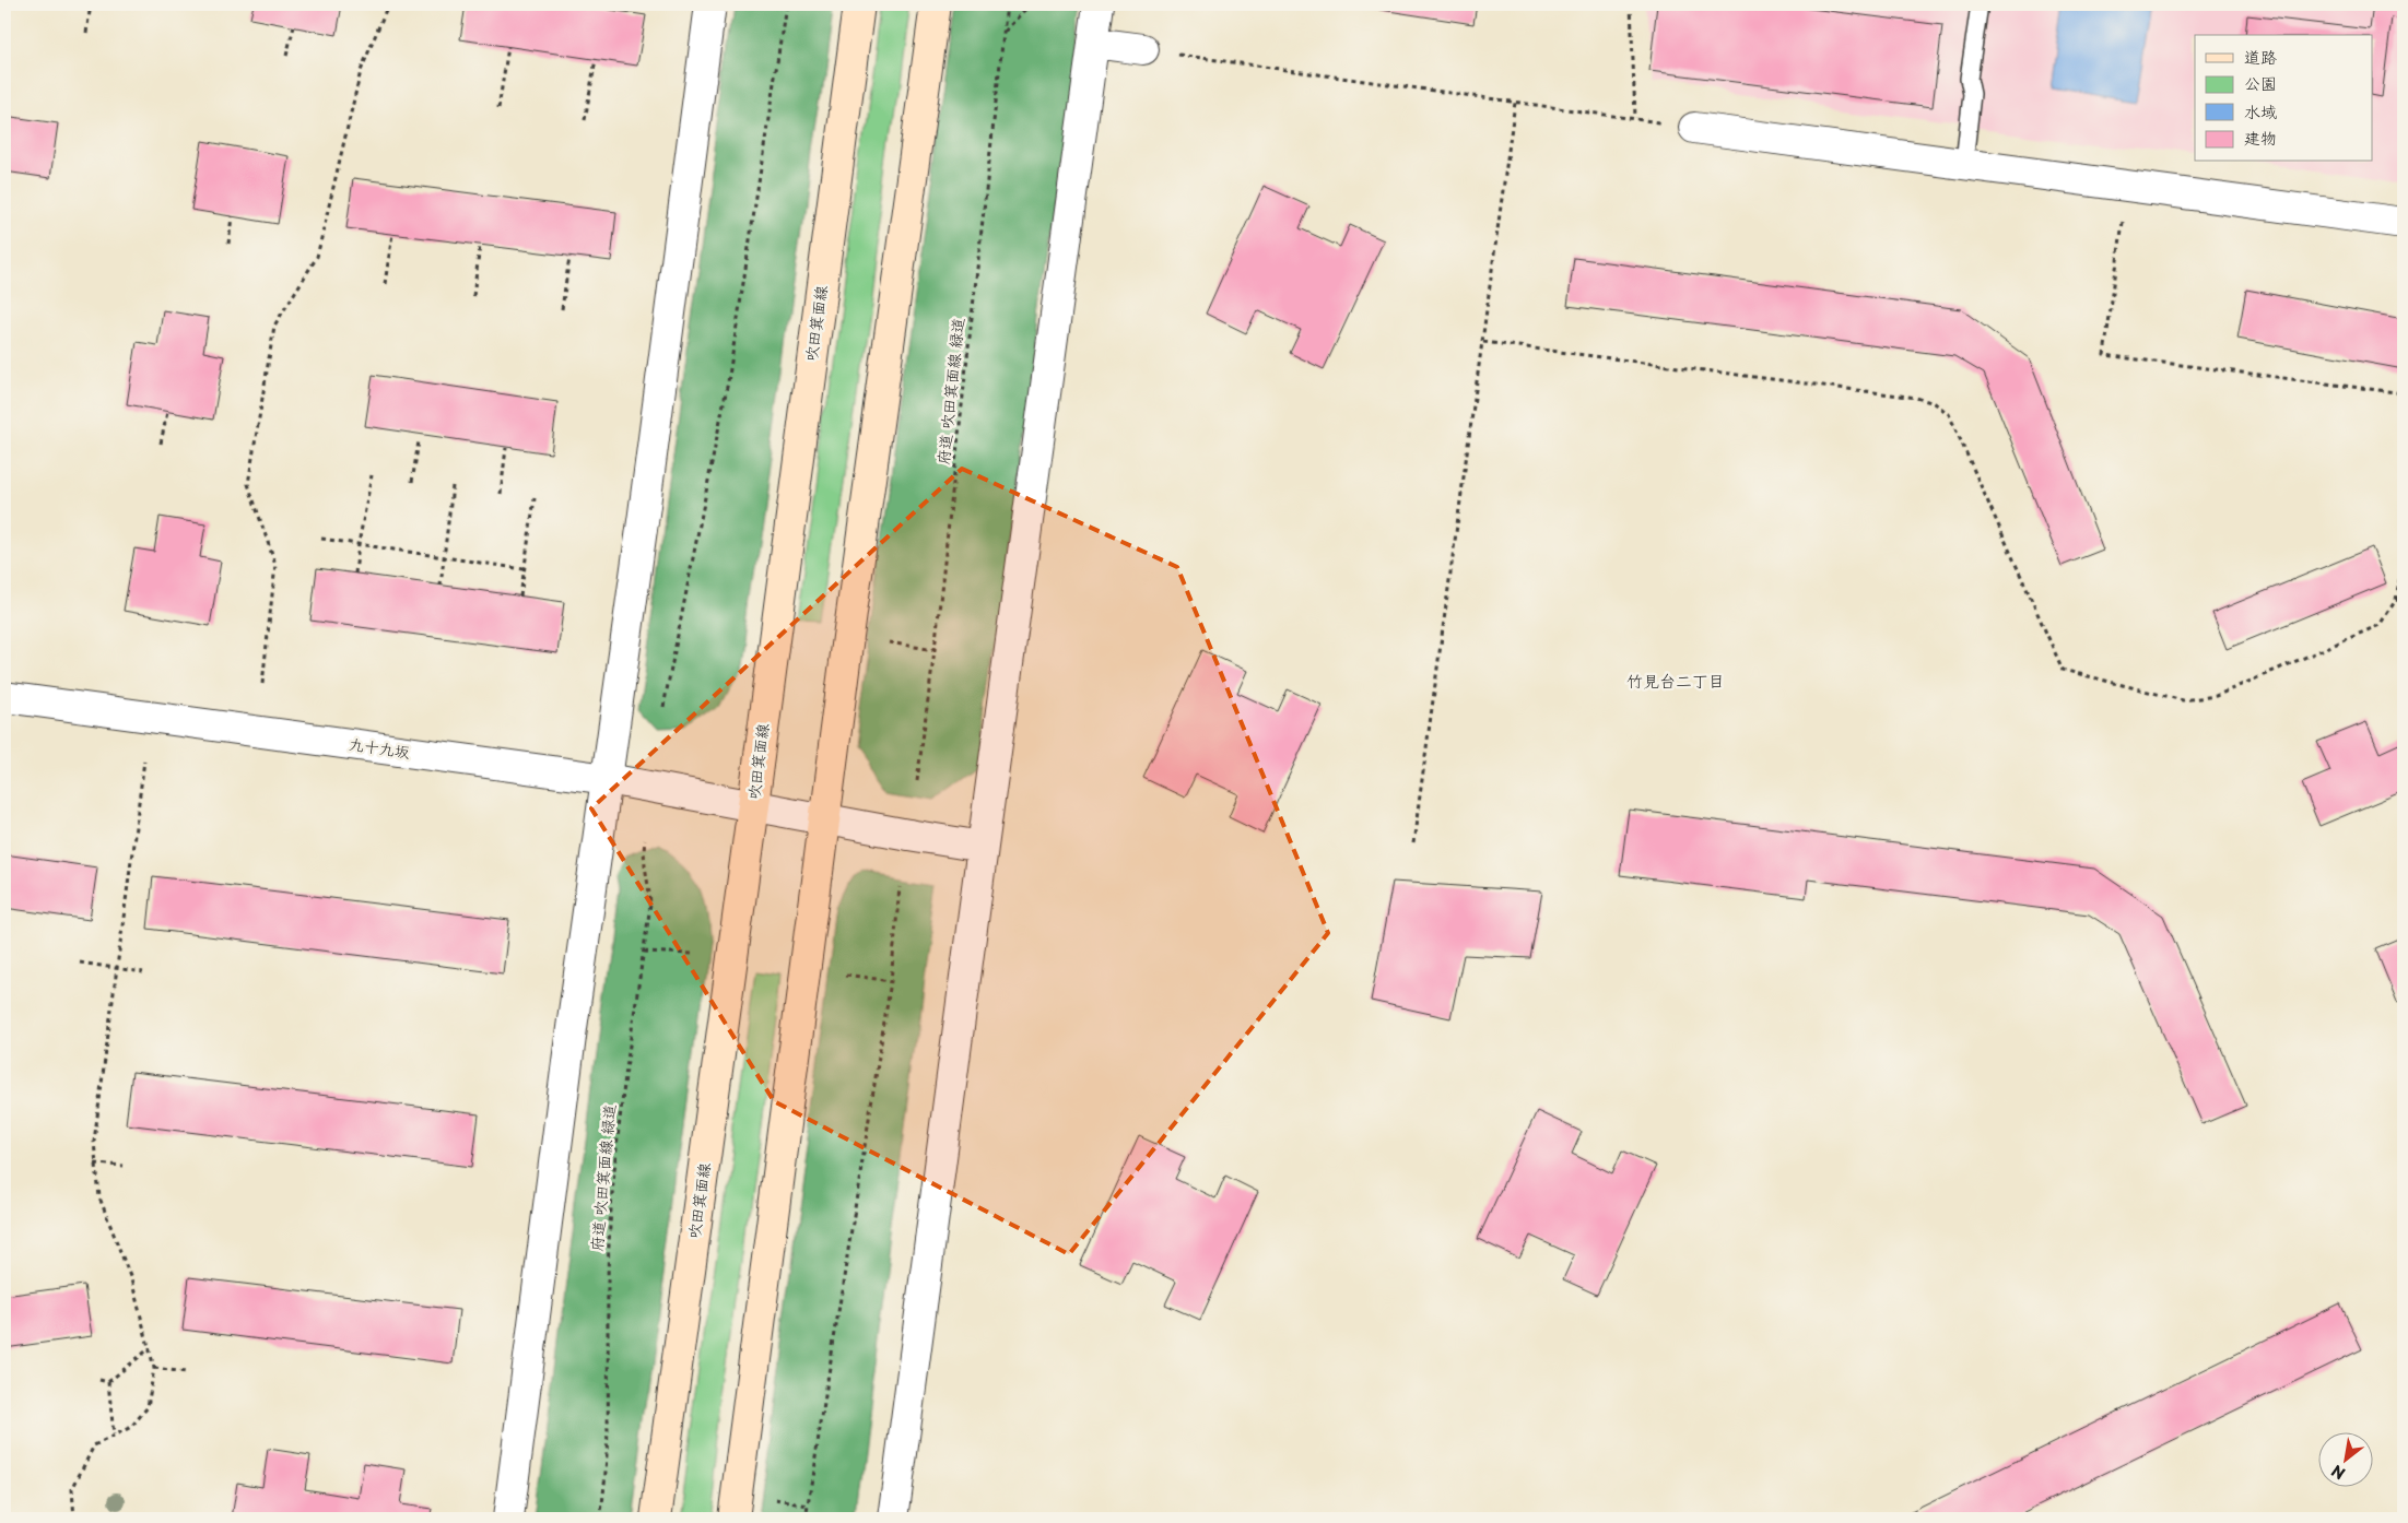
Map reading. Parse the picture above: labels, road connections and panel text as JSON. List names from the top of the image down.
{
  "streets": {
    "main road": ["吹田箕面線"],
    "street": ["九十九坂"],
    "path": ["府道 吹田箕面線 緑道"]
  },
  "crossings": [
    ["吹田箕面線", "九十九坂"]
  ],
  "districts": ["竹見台二丁目"],
  "legend": [
    "道路",
    "公園",
    "水域",
    "建物"
  ],
  "north": "bottom left"
}
